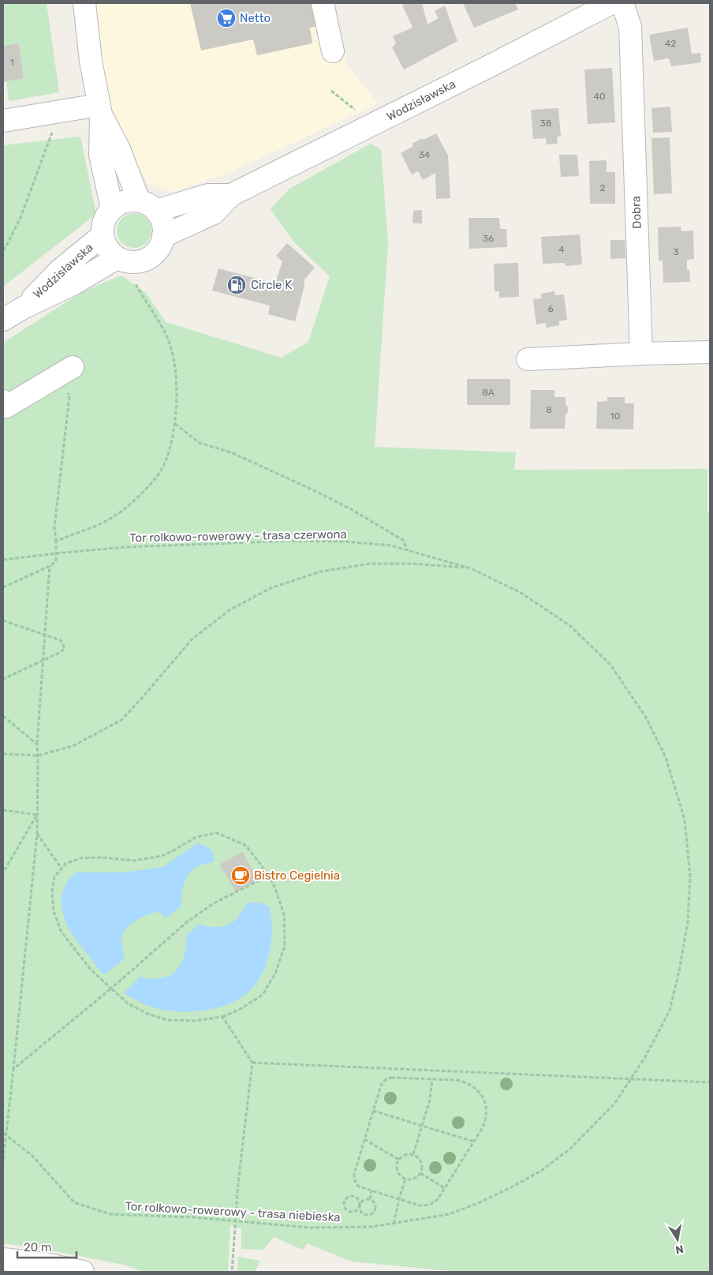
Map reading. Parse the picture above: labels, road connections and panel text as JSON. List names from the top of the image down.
{
  "streets": {
    "street": ["Wodzisławska", "Dobra"],
    "path": ["Tor rolkowo-rowerowy - trasa czerwona", "Tor rolkowo-rowerowy - trasa niebieska"]
  },
  "crossings": [
    ["Tor rolkowo-rowerowy - trasa czerwona", "Tor rolkowo-rowerowy - trasa niebieska"]
  ],
  "places": {
    "supermarket": ["Netto"],
    "fuel station": ["Circle K"],
    "cafe": ["Bistro Cegielnia"]
  },
  "house_numbers": [
    "42",
    "1",
    "40",
    "38",
    "34",
    "2",
    "36",
    "4",
    "3",
    "6",
    "8A",
    "8",
    "10"
  ],
  "scale_bar": "20 m",
  "north": "bottom"
}
